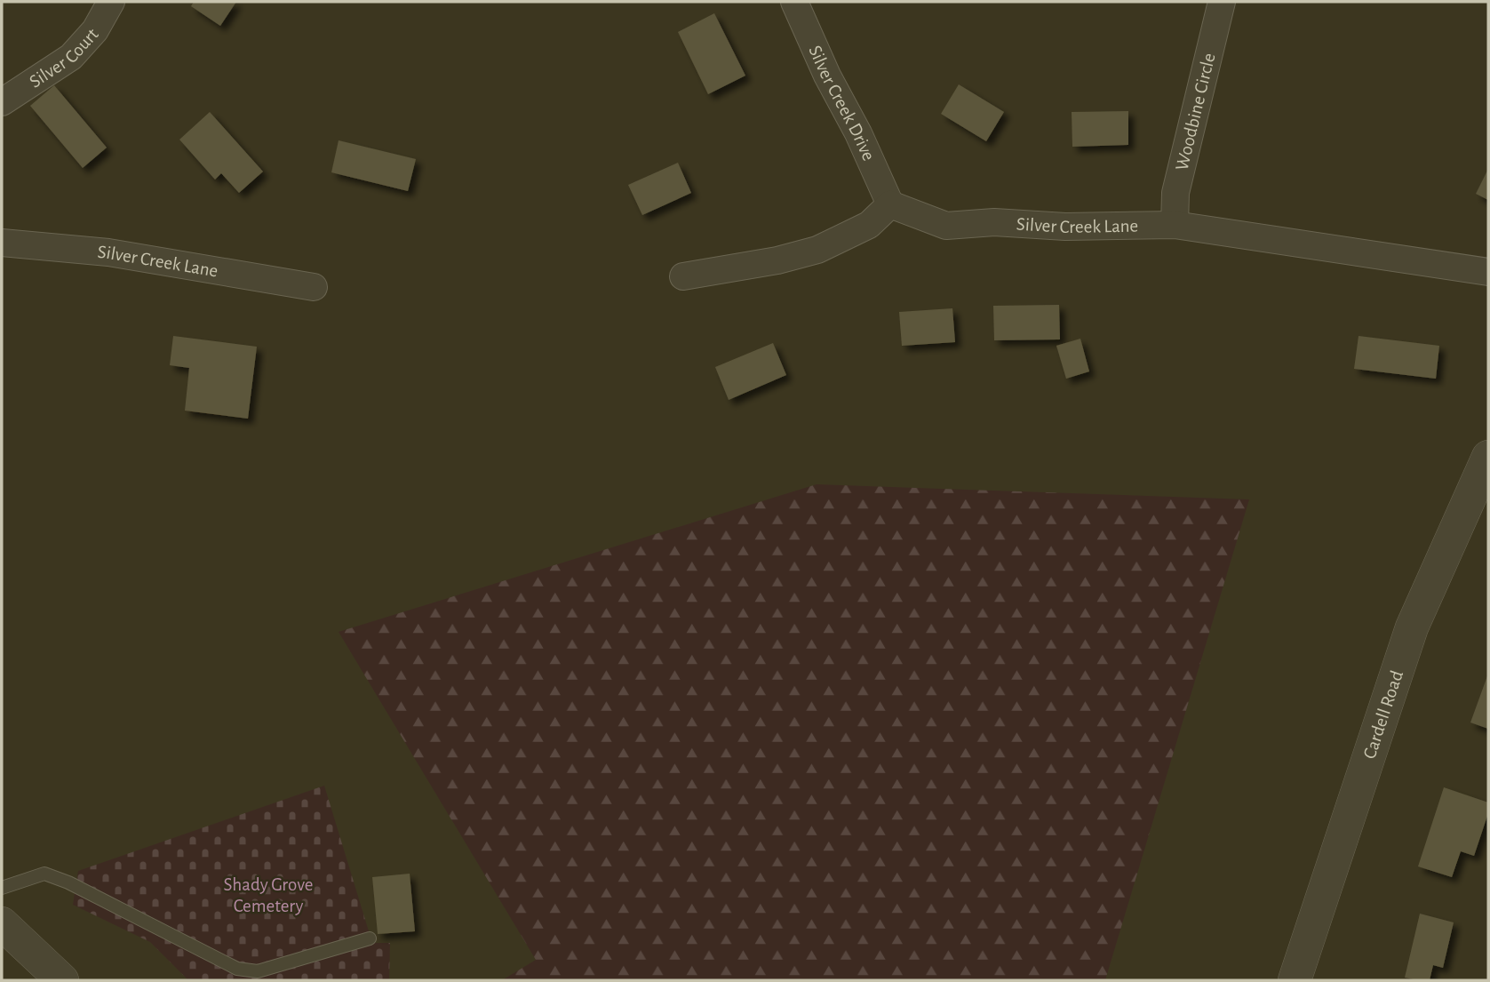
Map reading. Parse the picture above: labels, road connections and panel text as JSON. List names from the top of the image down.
{
  "streets": {
    "street": [
      "Silver Court",
      "Silver Creek Drive",
      "Woodbine Circle",
      "Silver Creek Lane",
      "Cardell Road"
    ]
  },
  "crossings": [
    ["Silver Creek Drive", "Silver Creek Lane"],
    ["Woodbine Circle", "Silver Creek Lane"]
  ],
  "parks": ["Shady Grove Cemetery"]
}
